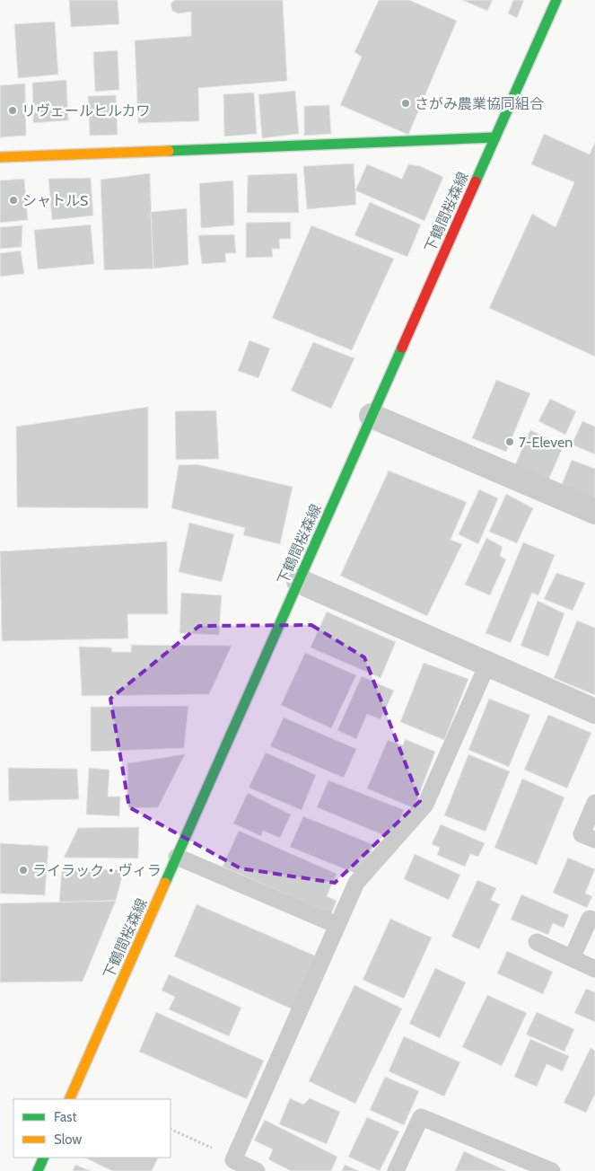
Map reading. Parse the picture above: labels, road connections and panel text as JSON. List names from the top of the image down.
{
  "streets": {
    "street": ["下鶴間桜森線"]
  },
  "places": [
    "さがみ農業協同組合",
    "リヴェールヒルカワ",
    "シャトルS",
    "7-Eleven",
    "ライラック・ヴィラ"
  ],
  "legend": ["Fast", "Slow"]
}
